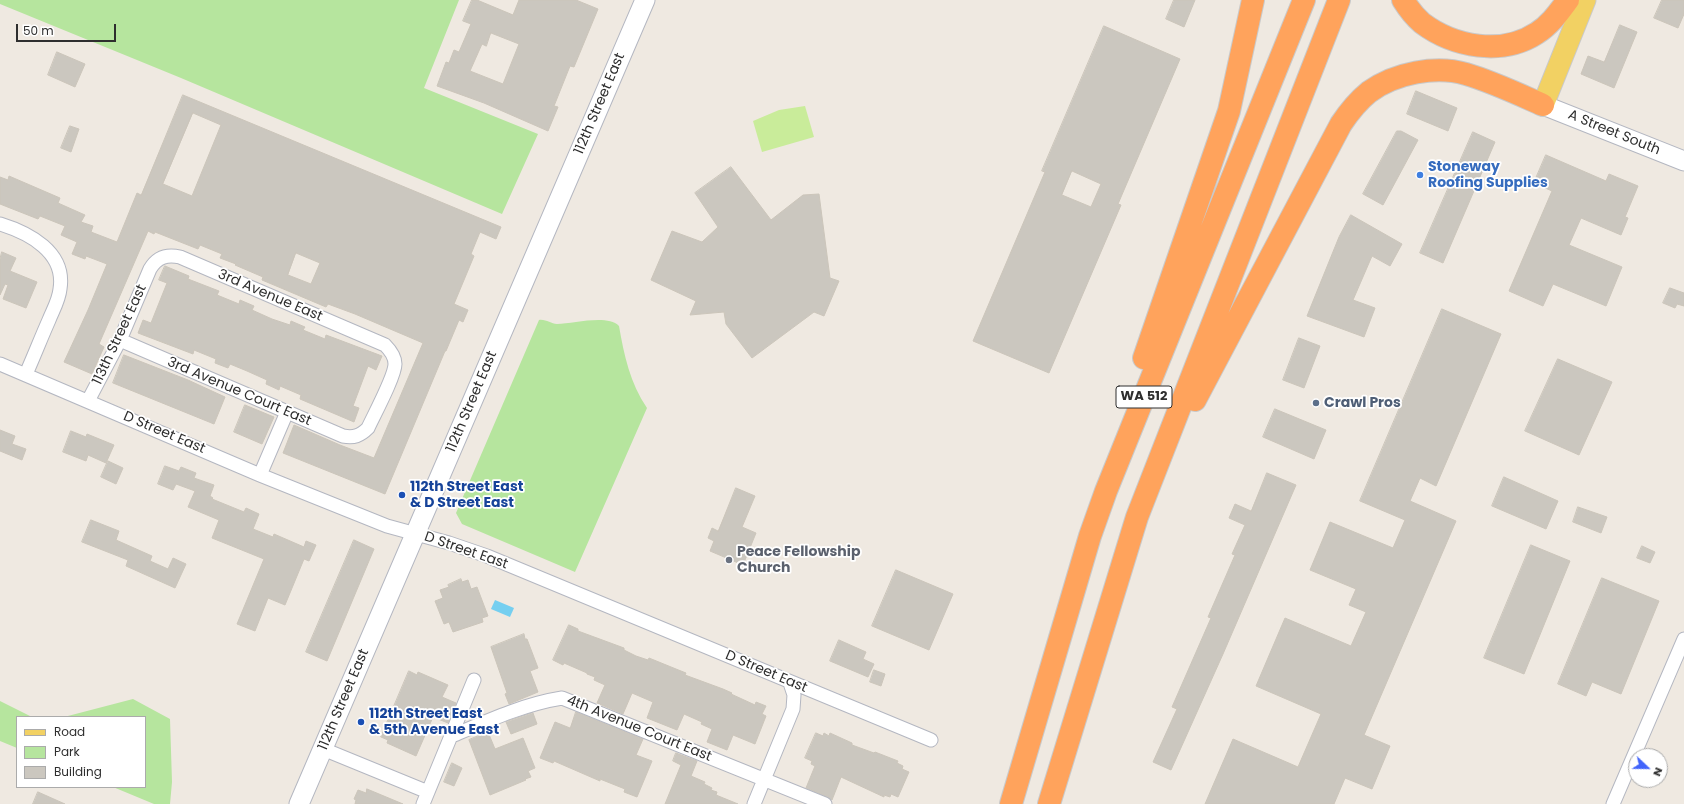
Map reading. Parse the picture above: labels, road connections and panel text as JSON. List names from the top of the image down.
{
  "streets": {
    "highway": ["WA 512"],
    "main road": ["112th Street East", "A Street South"],
    "street": [
      "3rd Avenue East",
      "113th Street East",
      "3rd Avenue Court East",
      "D Street East",
      "4th Avenue Court East"
    ]
  },
  "crossings": [
    ["112th Street East", "D Street East"],
    ["3rd Avenue East", "113th Street East"],
    ["3rd Avenue East", "3rd Avenue Court East"],
    ["113th Street East", "3rd Avenue Court East"],
    ["113th Street East", "D Street East"]
  ],
  "places": [
    "Stoneway Roofing Supplies",
    "Crawl Pros",
    "112th Street East & D Street East",
    "Peace Fellowship Church",
    "112th Street East & 5th Avenue East"
  ],
  "legend": ["Road", "Park", "Building"],
  "scale_bar": "50 m",
  "north": "right"
}
